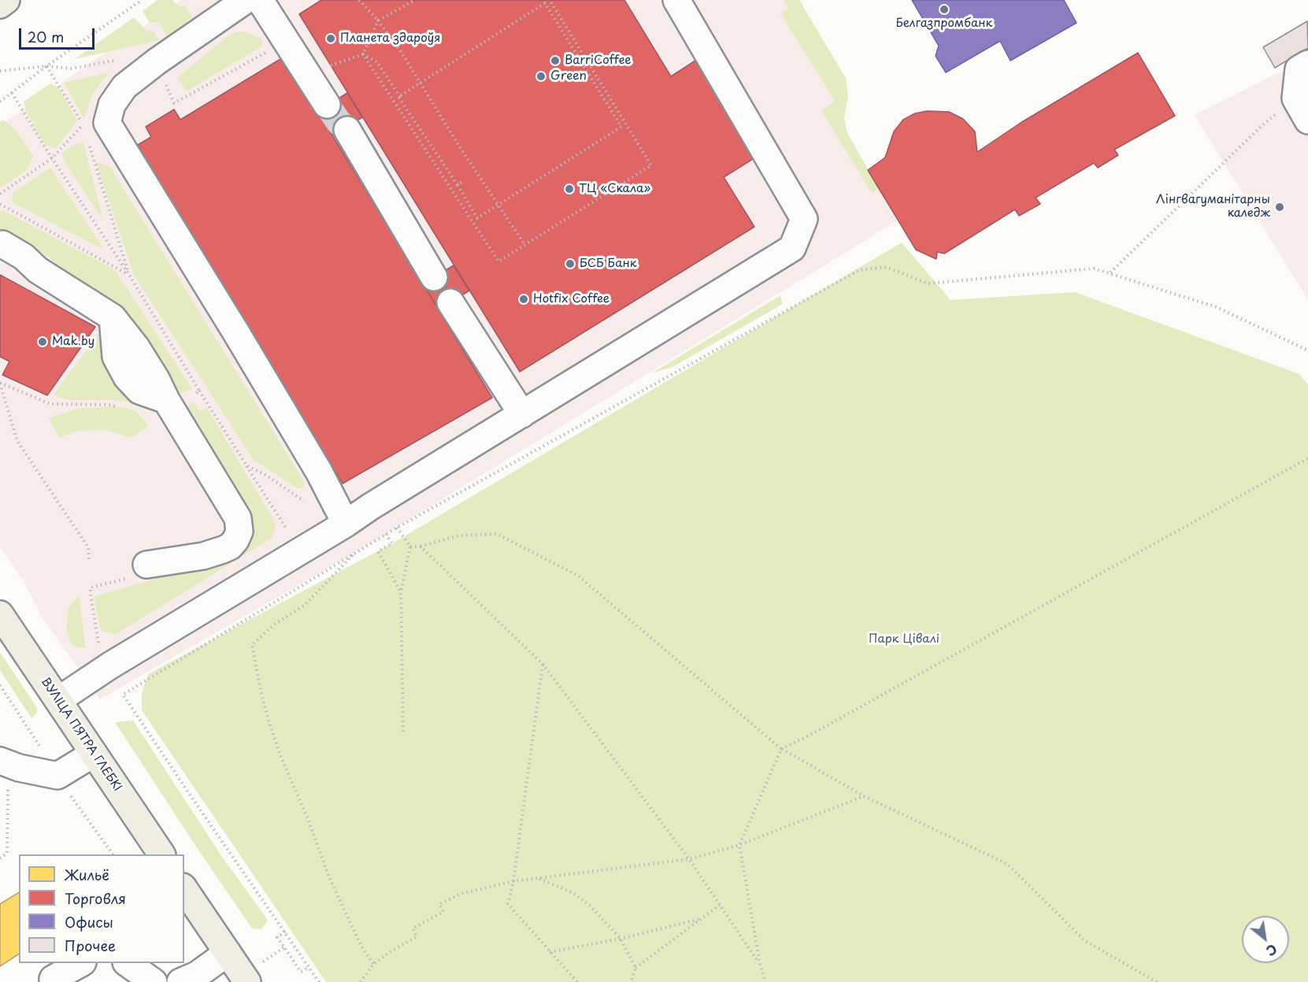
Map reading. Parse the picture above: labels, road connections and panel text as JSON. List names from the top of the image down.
{
  "streets": {
    "main road": ["ВУЛІЦА ПЯТРА ГЛЕБКІ"]
  },
  "parks": ["Парк Цівалі"],
  "places": [
    "Белгазпромбанк",
    "Планета здароўя",
    "BarriCoffee",
    "Green",
    "ТЦ «Скала»",
    "Лінгвагуманітарны каледж",
    "БСБ Банк",
    "Hotfix Coffee",
    "Mak.by"
  ],
  "legend": [
    "Жильё",
    "Торговля",
    "Офисы",
    "Прочее"
  ],
  "scale_bar": "20 m",
  "north": "bottom right"
}
